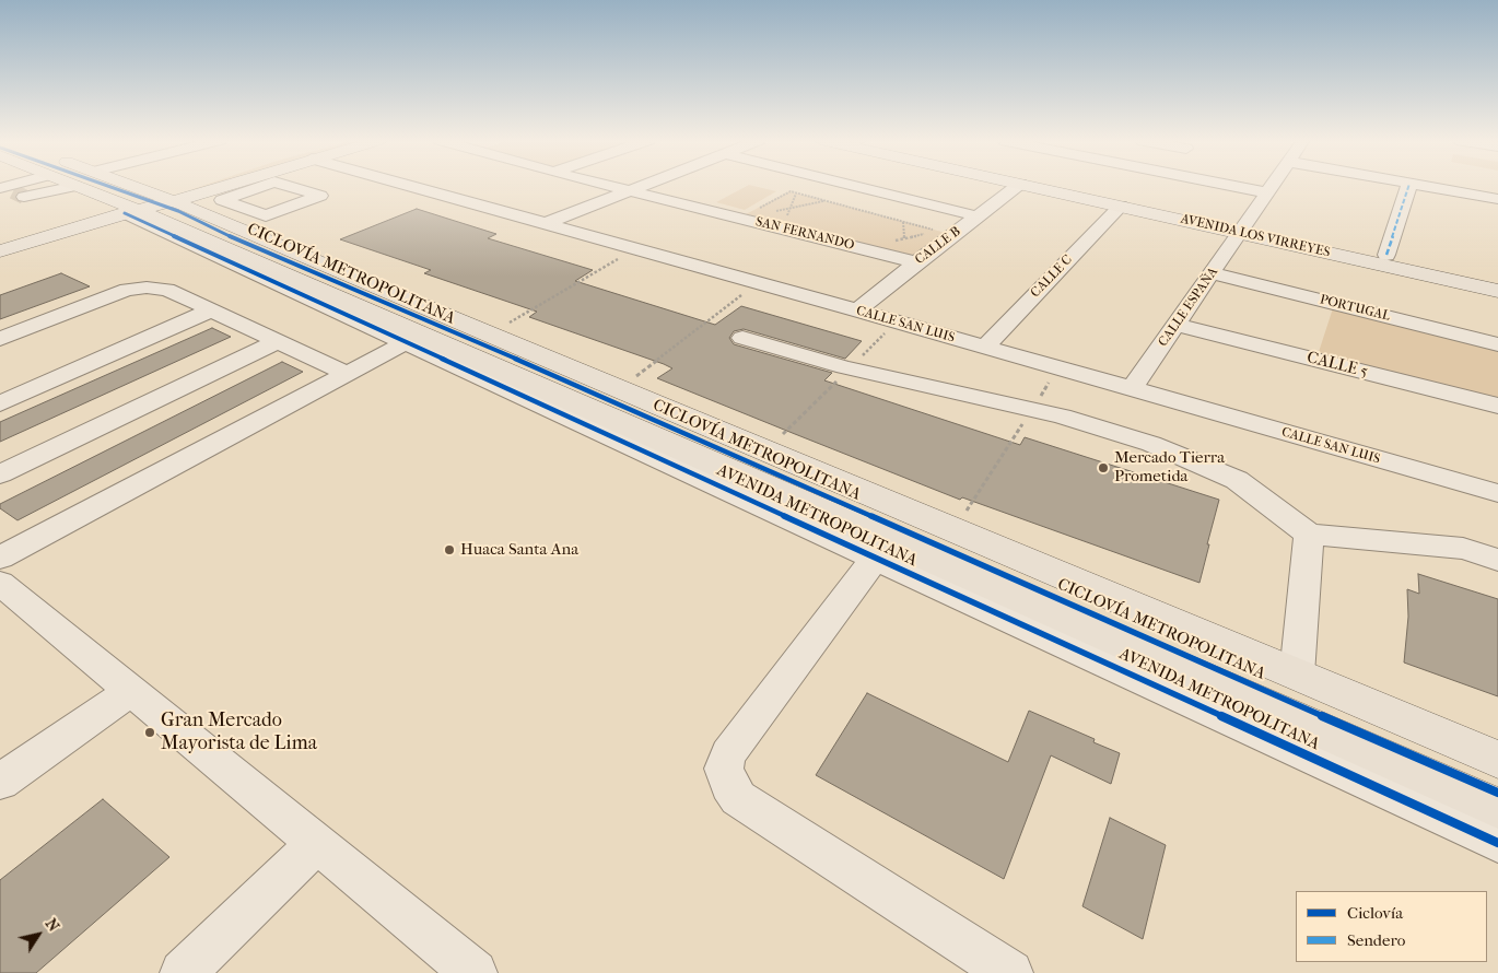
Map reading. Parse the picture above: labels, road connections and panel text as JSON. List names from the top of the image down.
{
  "streets": {
    "main road": ["AVENIDA LOS VIRREYES", "AVENIDA METROPOLITANA"],
    "street": [
      "SAN FERNANDO",
      "CALLE B",
      "CALLE C",
      "CALLE ESPAÑA",
      "PORTUGAL",
      "CALLE SAN LUIS",
      "CALLE 5"
    ],
    "cycle path": ["CICLOVÍA METROPOLITANA"]
  },
  "crossings": [
    ["SAN FERNANDO", "CALLE B"],
    ["AVENIDA LOS VIRREYES", "CALLE C"],
    ["AVENIDA LOS VIRREYES", "CALLE ESPAÑA"],
    ["CALLE B", "CALLE SAN LUIS"],
    ["CALLE C", "CALLE SAN LUIS"],
    ["CALLE ESPAÑA", "PORTUGAL"],
    ["CALLE ESPAÑA", "CALLE SAN LUIS"],
    ["CALLE ESPAÑA", "CALLE 5"]
  ],
  "places": ["Mercado Tierra Prometida", "Huaca Santa Ana", "Gran Mercado Mayorista de Lima"],
  "legend": ["Ciclovía", "Sendero"],
  "north": "top right"
}
